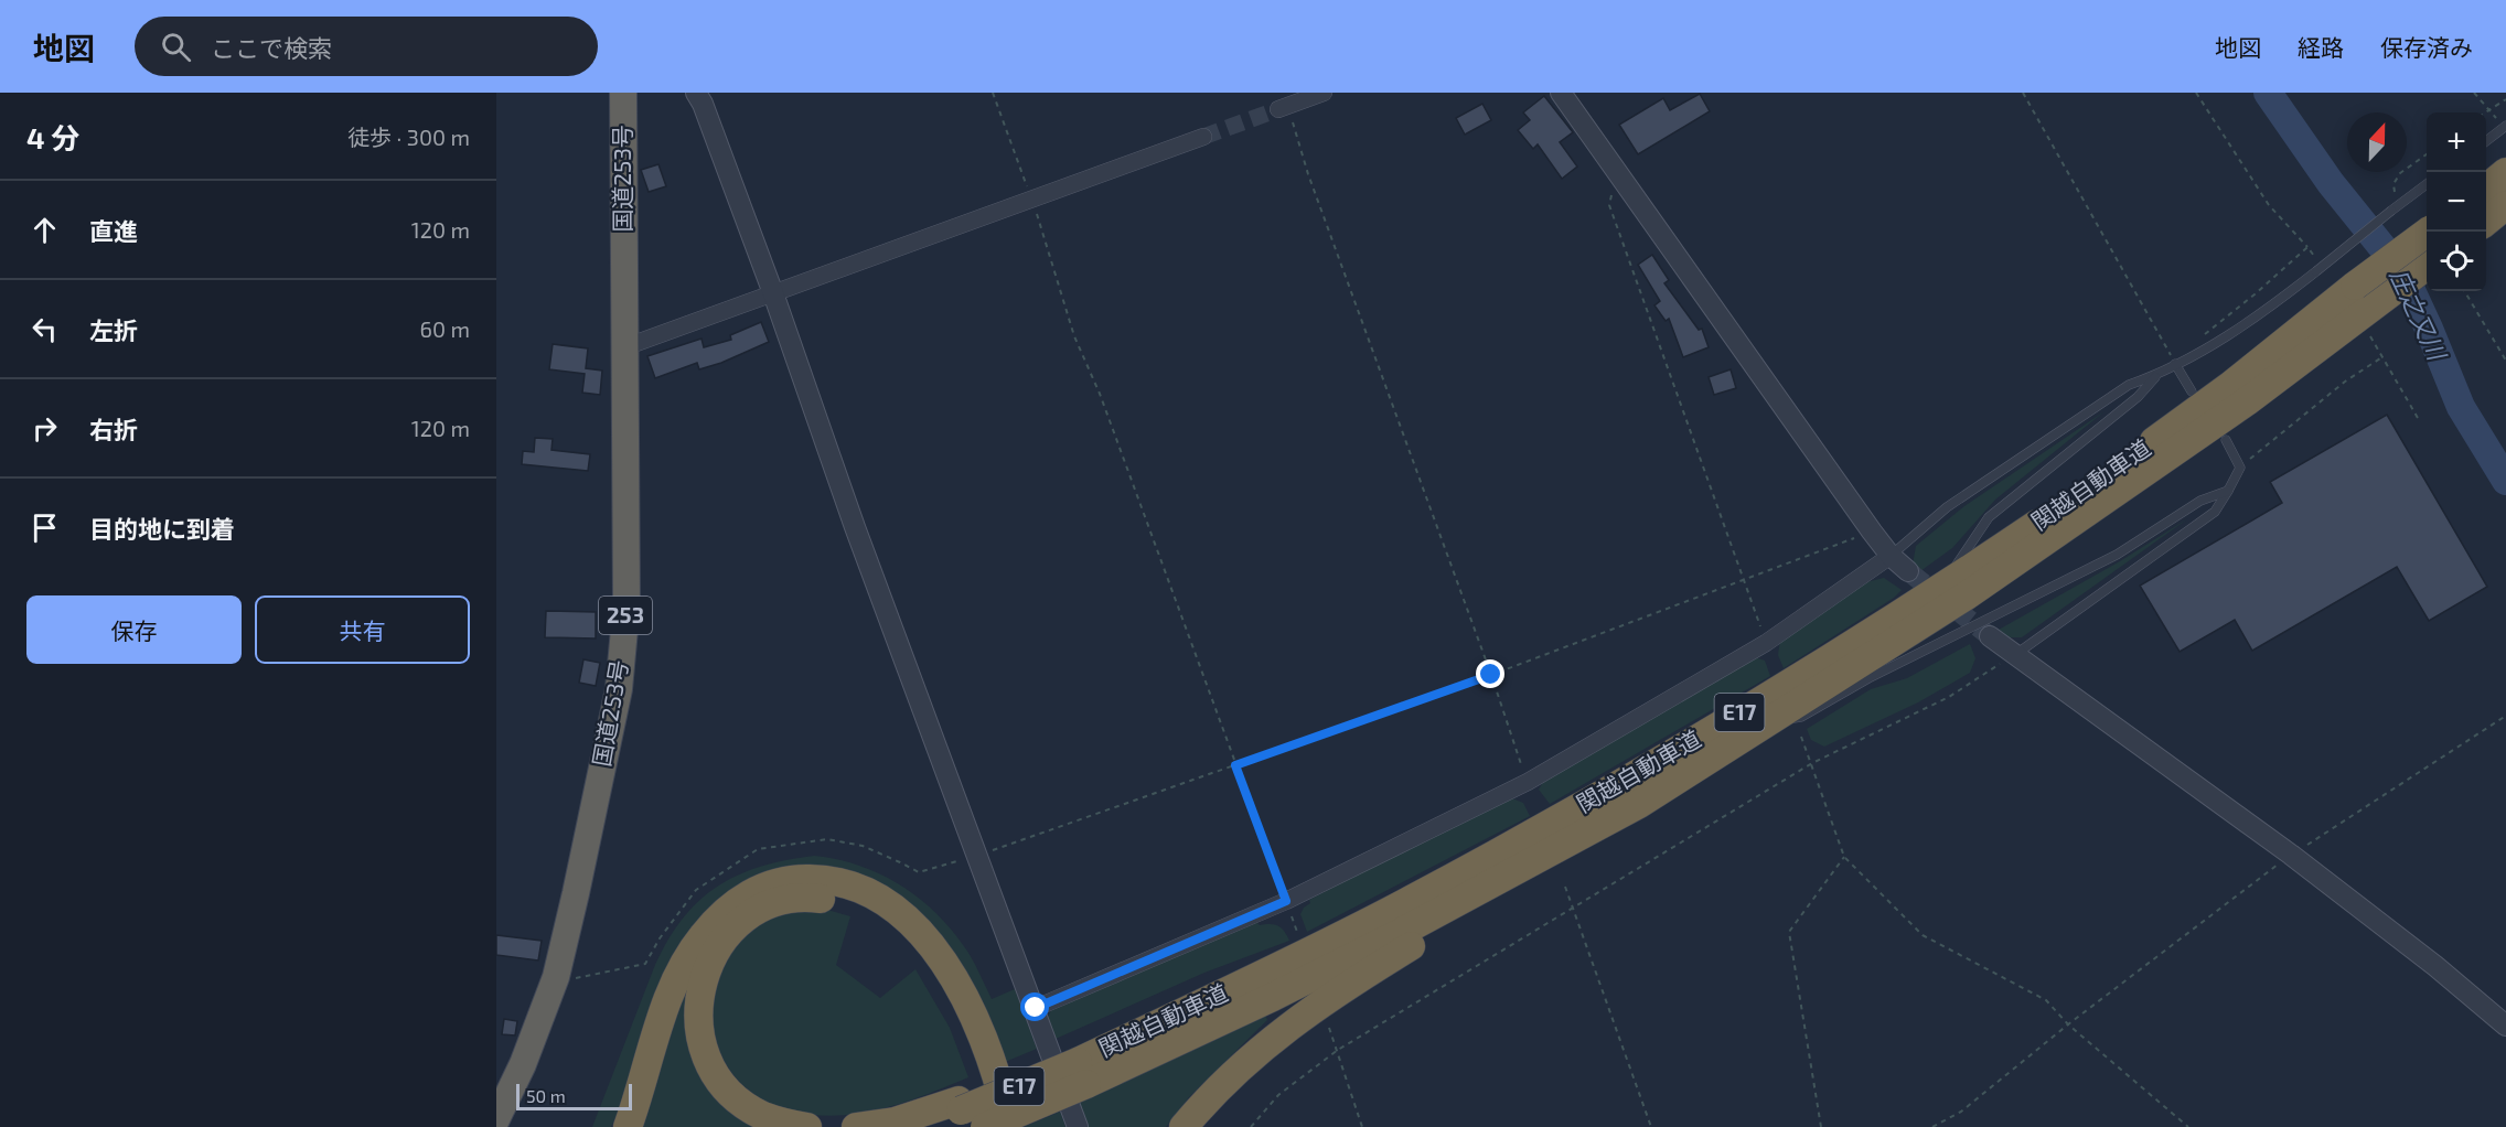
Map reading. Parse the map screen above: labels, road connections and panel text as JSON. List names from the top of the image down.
{
  "streets": {
    "highway": [
      "国道253号",
      "関越自動車道",
      "253",
      "E17"
    ]
  },
  "water": ["庄之又川"],
  "scale_bar": "50 m",
  "north": "top",
  "page": {
    "header": "地図",
    "search": "ここで検索",
    "nav": ["地図", "経路", "保存済み"],
    "heading": ["4 分", "徒歩 · 300 m"],
    "map_buttons": ["+", "−"],
    "list": [
      ["直進", "120 m"],
      ["左折", "60 m"],
      ["右折", "120 m"],
      "目的地に到着"
    ],
    "buttons": ["保存", "共有"],
    "scale": "50 m"
  }
}
